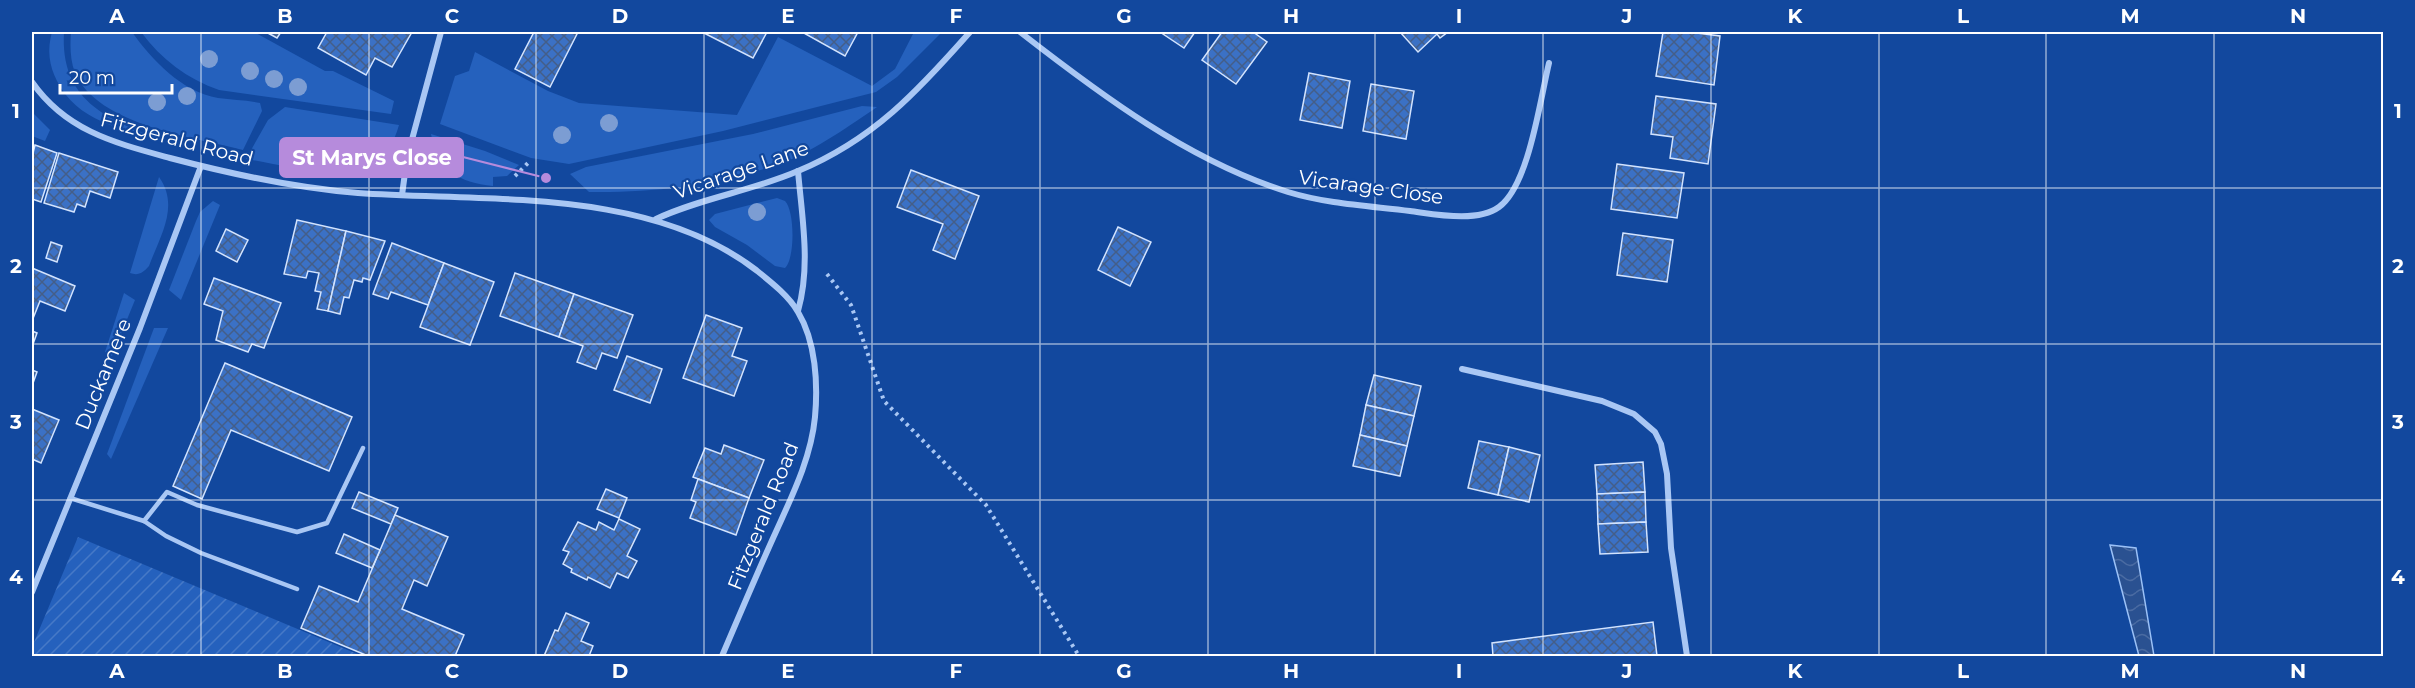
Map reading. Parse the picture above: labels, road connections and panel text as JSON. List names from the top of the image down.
{
  "streets": {
    "street": [
      "Fitzgerald Road",
      "Vicarage Lane",
      "Vicarage Close",
      "Duckamere"
    ]
  },
  "crossings": [
    ["Fitzgerald Road", "Vicarage Lane"],
    ["Fitzgerald Road", "Duckamere"]
  ],
  "places": ["St Marys Close"],
  "scale_bar": "20 m",
  "grid": {
    "columns": [
      "A",
      "B",
      "C",
      "D",
      "E",
      "F",
      "G",
      "H",
      "I",
      "J",
      "K",
      "L",
      "M",
      "N"
    ],
    "rows": [
      "1",
      "2",
      "3",
      "4"
    ]
  }
}
